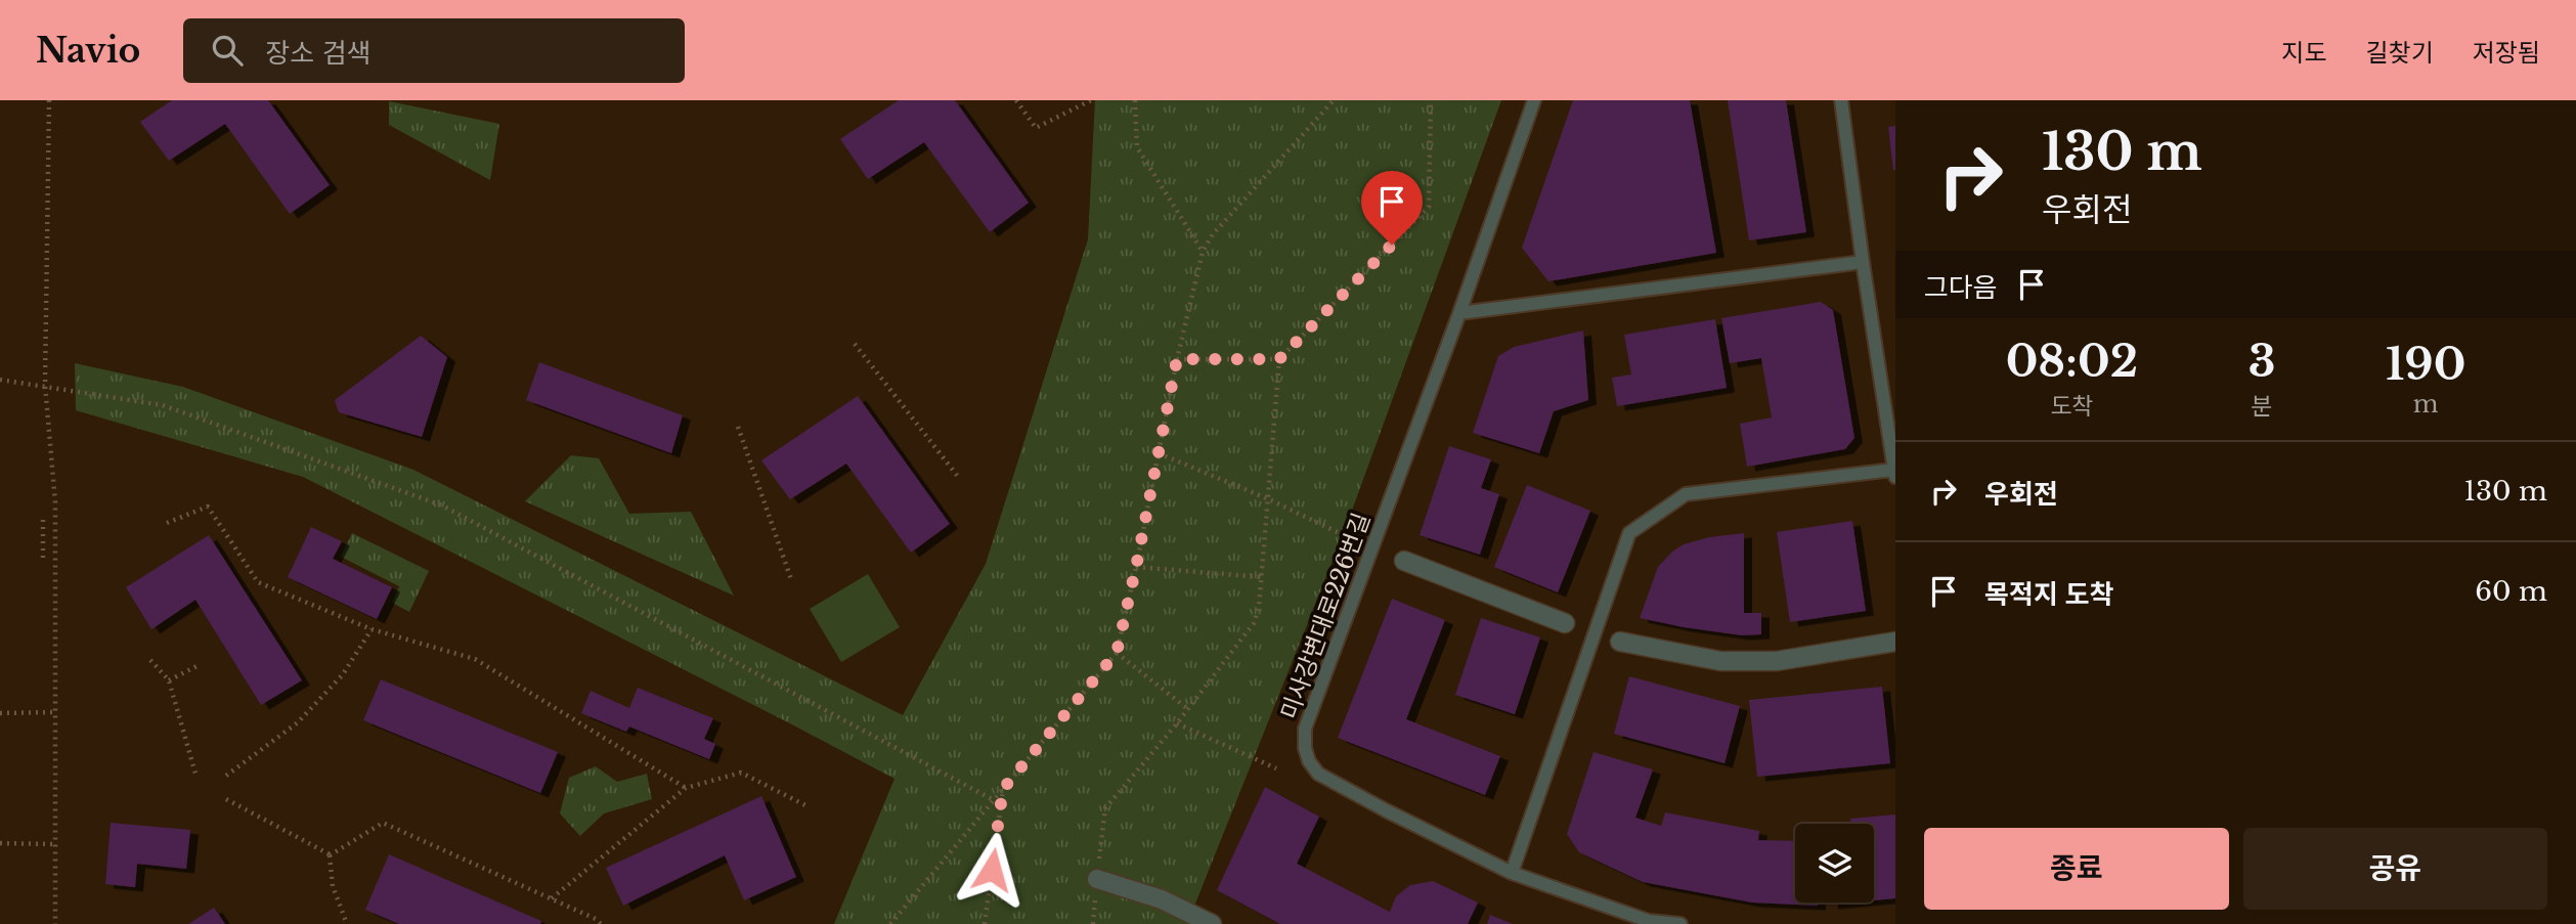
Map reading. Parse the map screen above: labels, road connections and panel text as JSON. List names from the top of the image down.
{
  "streets": {
    "lane": ["미사강변대로226번길"]
  },
  "page": {
    "header": "Navio",
    "search": "장소 검색",
    "nav": ["지도", "길찾기", "저장됨"],
    "turn": ["130 m", "우회전"],
    "then": "그다음",
    "eta": [
      "08:02",
      "도착",
      "3",
      "분",
      "190",
      "m"
    ],
    "list": [
      {
        "name": "우회전",
        "value": "130 m"
      },
      {
        "name": "목적지 도착",
        "value": "60 m"
      }
    ],
    "buttons": ["종료", "공유"]
  }
}
